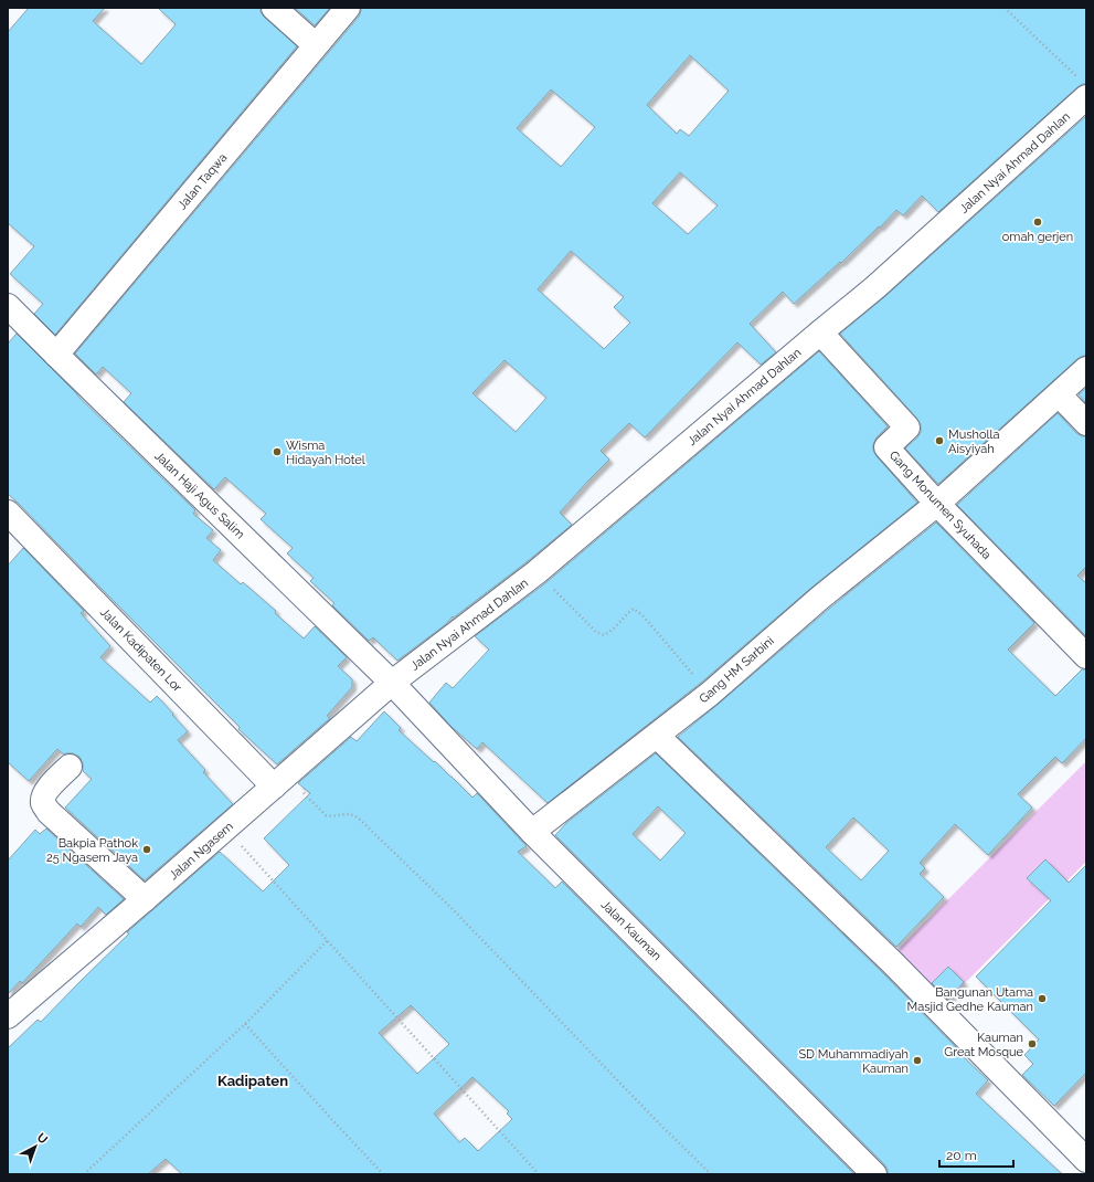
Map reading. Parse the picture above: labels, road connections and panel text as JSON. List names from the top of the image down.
{
  "streets": {
    "street": [
      "Jalan Nyai Ahmad Dahlan",
      "Jalan Taqwa",
      "Jalan Haji Agus Salim",
      "Gang Monumen Syuhada",
      "Jalan Kadipaten Lor",
      "Gang HM Sarbini",
      "Jalan Ngasem",
      "Jalan Kauman"
    ]
  },
  "crossings": [
    ["Jalan Nyai Ahmad Dahlan", "Jalan Haji Agus Salim"],
    ["Jalan Nyai Ahmad Dahlan", "Gang Monumen Syuhada"],
    ["Jalan Nyai Ahmad Dahlan", "Jalan Ngasem"],
    ["Jalan Nyai Ahmad Dahlan", "Jalan Kauman"],
    ["Jalan Taqwa", "Jalan Haji Agus Salim"],
    ["Jalan Haji Agus Salim", "Jalan Ngasem"],
    ["Jalan Haji Agus Salim", "Jalan Kauman"],
    ["Gang Monumen Syuhada", "Gang HM Sarbini"],
    ["Jalan Kadipaten Lor", "Jalan Ngasem"],
    ["Gang HM Sarbini", "Jalan Kauman"],
    ["Jalan Ngasem", "Jalan Kauman"]
  ],
  "districts": ["Kadipaten"],
  "places": [
    "omah gerjen",
    "Musholla Aisyiyah",
    "Wisma Hidayah Hotel",
    "Bakpia Pathok 25 Ngasem Jaya",
    "Bangunan Utama Masjid Gedhe Kauman",
    "Kauman Great Mosque",
    "SD Muhammadiyah Kauman"
  ],
  "scale_bar": "20 m",
  "north": "top right"
}
